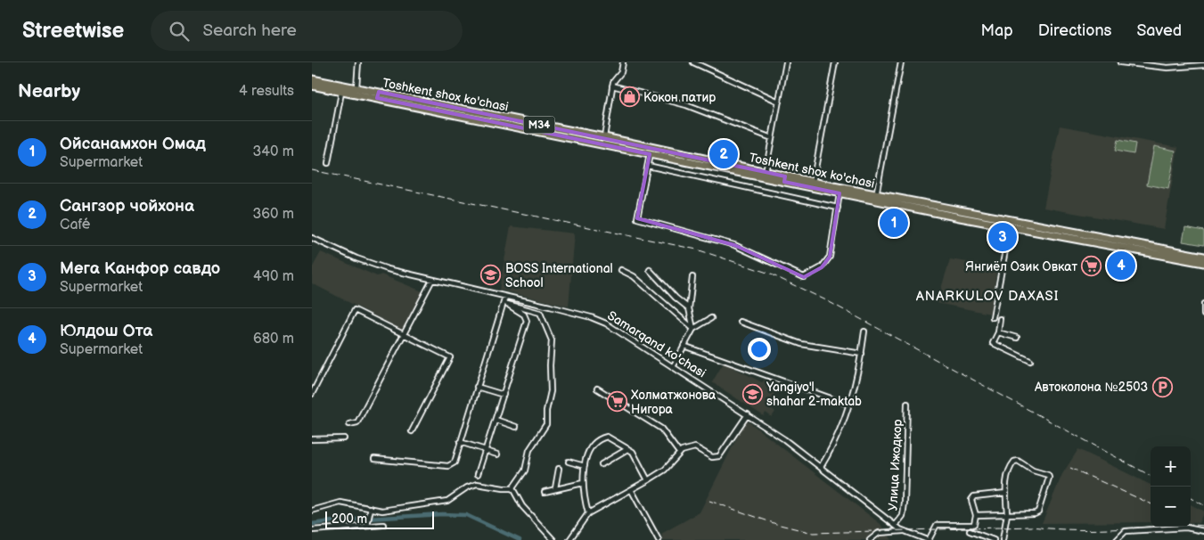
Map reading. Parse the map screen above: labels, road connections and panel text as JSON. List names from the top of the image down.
{
  "streets": {
    "main road": ["Toshkent shox ko'chasi", "M34"],
    "street": ["Samarqand ko'chasi", "Улица Ижодкор"]
  },
  "crossings": [
    ["Samarqand ko'chasi", "Улица Ижодкор"]
  ],
  "districts": ["ANARKULOV DAXASI"],
  "places": {
    "shop": ["Кокон патир"],
    "supermarket": ["Янгиёл Озик Овкат", "Холматжонова Нигора"],
    "school or university": ["BOSS International School", "Yangiyo'l shahar 2-maktab"],
    "parking": ["Автоколона №2503"]
  },
  "scale_bar": "200 m",
  "page": {
    "header": "Streetwise",
    "search": "Search here",
    "nav": ["Map", "Directions", "Saved"],
    "heading": ["Nearby", "4 results"],
    "list": [
      {
        "mark": "1",
        "name": "Ойсанамхон Омад",
        "note": "Supermarket",
        "value": "340 m"
      },
      {
        "mark": "2",
        "name": "Сангзор чойхона",
        "note": "Café",
        "value": "360 m"
      },
      {
        "mark": "3",
        "name": "Мега Канфор савдо",
        "note": "Supermarket",
        "value": "490 m"
      },
      {
        "mark": "4",
        "name": "Юлдош Ота",
        "note": "Supermarket",
        "value": "680 m"
      }
    ],
    "pins": [
      "2",
      "1",
      "3",
      "4"
    ],
    "map_buttons": ["+", "−"],
    "scale": "200 m"
  }
}
